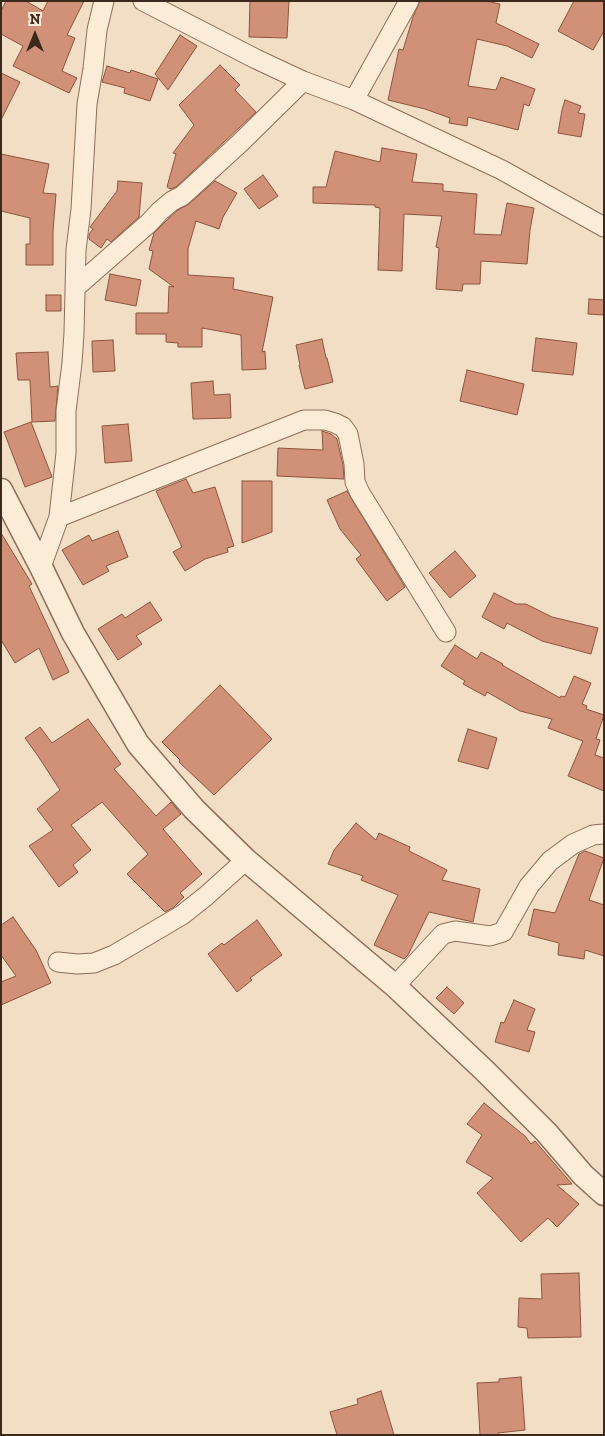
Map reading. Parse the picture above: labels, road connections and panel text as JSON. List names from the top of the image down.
{
  "north": "top"
}
